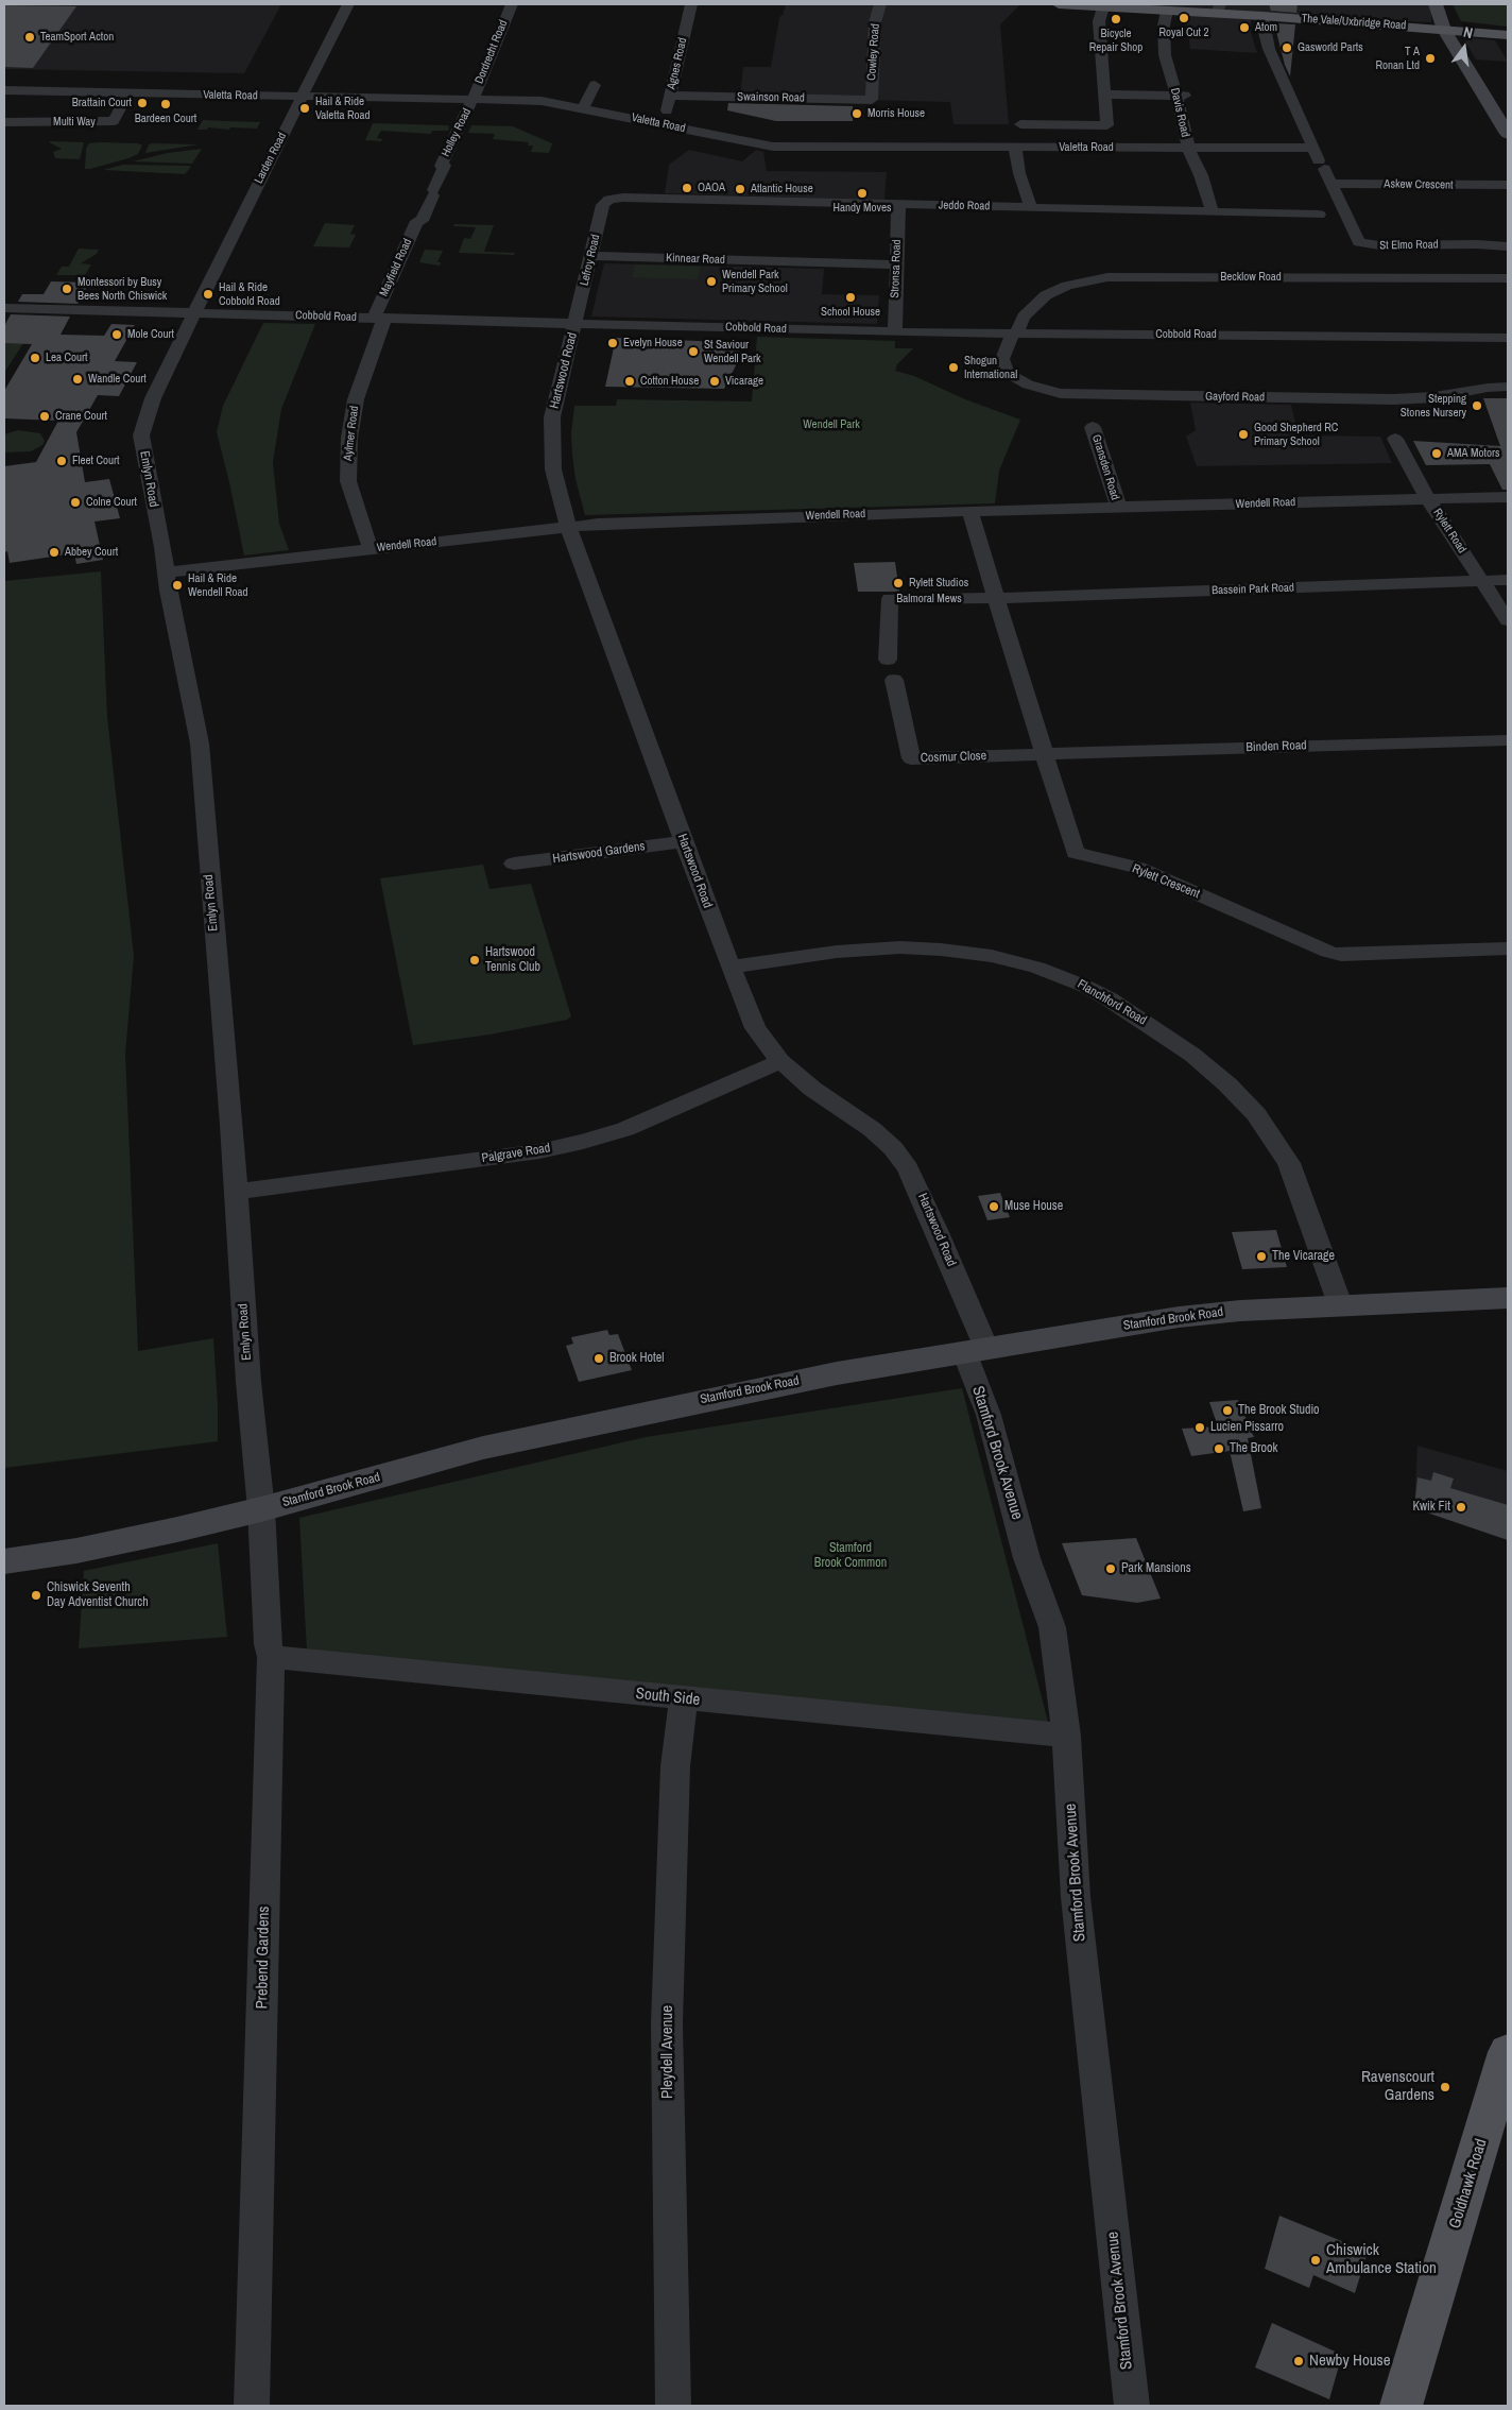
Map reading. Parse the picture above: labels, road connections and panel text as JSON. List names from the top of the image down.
{
  "streets": {
    "main road": ["The Vale/Uxbridge Road", "Stamford Brook Road", "Goldhawk Road"],
    "street": [
      "Dordrecht Road",
      "Cowley Road",
      "Agnes Road",
      "Valetta Road",
      "Swainson Road",
      "Davis Road",
      "Multi Way",
      "Holley Road",
      "Larden Road",
      "Askew Crescent",
      "Jeddo Road",
      "St Elmo Road",
      "Kinnear Road",
      "Lefroy Road",
      "Mayfield Road",
      "Stronsa Road",
      "Becklow Road",
      "Cobbold Road",
      "Hartswood Road",
      "Gayford Road",
      "Aylmer Road",
      "Gransden Road",
      "Emlyn Road",
      "Wendell Road",
      "Rylett Road",
      "Bassein Park Road",
      "Balmoral Mews",
      "Binden Road",
      "Cosmur Close",
      "Hartswood Gardens",
      "Rylett Crescent",
      "Flanchford Road",
      "Palgrave Road",
      "Stamford Brook Avenue",
      "South Side",
      "Prebend Gardens",
      "Pleydell Avenue"
    ]
  },
  "crossings": [
    ["The Vale/Uxbridge Road", "Davis Road"],
    ["The Vale/Uxbridge Road", "St Elmo Road"],
    ["Dordrecht Road", "Valetta Road"],
    ["Dordrecht Road", "Holley Road"],
    ["Cowley Road", "Swainson Road"],
    ["Agnes Road", "Valetta Road"],
    ["Agnes Road", "Swainson Road"],
    ["Valetta Road", "Davis Road"],
    ["Valetta Road", "Multi Way"],
    ["Valetta Road", "Holley Road"],
    ["Valetta Road", "Larden Road"],
    ["Valetta Road", "St Elmo Road"],
    ["Davis Road", "Jeddo Road"],
    ["Holley Road", "Mayfield Road"],
    ["Larden Road", "Cobbold Road"],
    ["Larden Road", "Emlyn Road"],
    ["Askew Crescent", "St Elmo Road"],
    ["Jeddo Road", "Lefroy Road"],
    ["Jeddo Road", "Stronsa Road"],
    ["Kinnear Road", "Lefroy Road"],
    ["Kinnear Road", "Stronsa Road"],
    ["Lefroy Road", "Cobbold Road"],
    ["Lefroy Road", "Hartswood Road"],
    ["Mayfield Road", "Cobbold Road"],
    ["Mayfield Road", "Aylmer Road"],
    ["Stronsa Road", "Cobbold Road"],
    ["Becklow Road", "Cobbold Road"],
    ["Becklow Road", "Gayford Road"],
    ["Cobbold Road", "Hartswood Road"],
    ["Cobbold Road", "Gayford Road"],
    ["Cobbold Road", "Aylmer Road"],
    ["Cobbold Road", "Emlyn Road"],
    ["Hartswood Road", "Wendell Road"],
    ["Hartswood Road", "Hartswood Gardens"],
    ["Hartswood Road", "Flanchford Road"],
    ["Hartswood Road", "Palgrave Road"],
    ["Hartswood Road", "Stamford Brook Road"],
    ["Hartswood Road", "Stamford Brook Avenue"],
    ["Aylmer Road", "Wendell Road"],
    ["Gransden Road", "Wendell Road"],
    ["Emlyn Road", "Wendell Road"],
    ["Emlyn Road", "Palgrave Road"],
    ["Emlyn Road", "Stamford Brook Road"],
    ["Emlyn Road", "Prebend Gardens"],
    ["Wendell Road", "Rylett Road"],
    ["Wendell Road", "Rylett Crescent"],
    ["Rylett Road", "Bassein Park Road"],
    ["Bassein Park Road", "Balmoral Mews"],
    ["Bassein Park Road", "Rylett Crescent"],
    ["Balmoral Mews", "Rylett Crescent"],
    ["Binden Road", "Cosmur Close"],
    ["Binden Road", "Rylett Crescent"],
    ["Cosmur Close", "Rylett Crescent"],
    ["Flanchford Road", "Stamford Brook Road"],
    ["Stamford Brook Road", "Stamford Brook Avenue"],
    ["Stamford Brook Road", "Prebend Gardens"],
    ["Stamford Brook Avenue", "South Side"],
    ["South Side", "Prebend Gardens"],
    ["South Side", "Pleydell Avenue"]
  ],
  "parks": ["Wendell Park", "Stamford Brook Common"],
  "places": [
    "Royal Cut 2",
    "Bicycle Repair Shop",
    "Atom",
    "TeamSport Acton",
    "Gasworld Parts",
    "T A Ronan Ltd",
    "Brattain Court",
    "Bardeen Court",
    "Hail & Ride Valetta Road",
    "Morris House",
    "OAOA",
    "Atlantic House",
    "Handy Moves",
    "Wendell Park Primary School",
    "Montessori by Busy Bees North Chiswick",
    "Hail & Ride Cobbold Road",
    "School House",
    "Mole Court",
    "Evelyn House",
    "St Saviour Wendell Park",
    "Lea Court",
    "Shogun International",
    "Wandle Court",
    "Cotton House",
    "Vicarage",
    "Stepping Stones Nursery",
    "Crane Court",
    "Good Shepherd RC Primary School",
    "AMA Motors",
    "Fleet Court",
    "Colne Court",
    "Abbey Court",
    "Rylett Studios",
    "Hail & Ride Wendell Road",
    "Hartswood Tennis Club",
    "Muse House",
    "The Vicarage",
    "Brook Hotel",
    "The Brook Studio",
    "Lucien Pissarro",
    "The Brook",
    "Kwik Fit",
    "Park Mansions",
    "Chiswick Seventh Day Adventist Church",
    "Ravenscourt Gardens",
    "Chiswick Ambulance Station",
    "Newby House"
  ],
  "north": "top"
}
